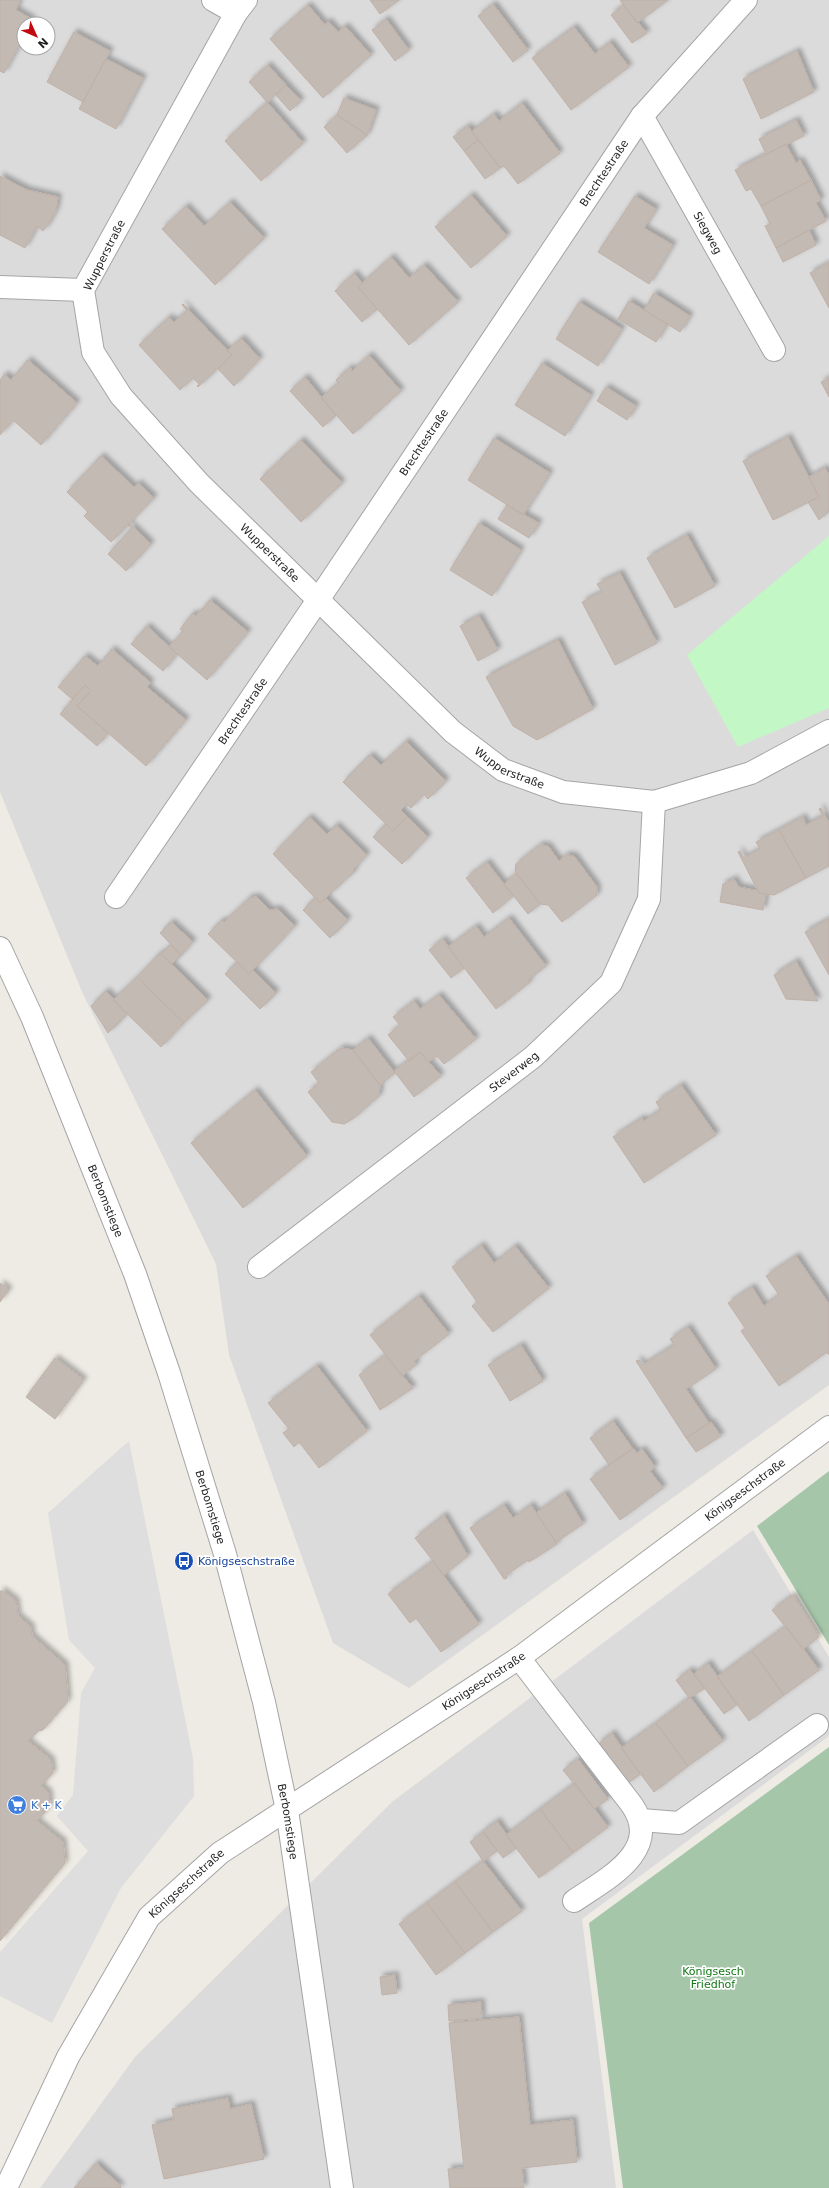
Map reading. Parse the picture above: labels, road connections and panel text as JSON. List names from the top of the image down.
{
  "streets": {
    "street": [
      "Brechtestraße",
      "Siegweg",
      "Wupperstraße",
      "Steverweg",
      "Berbomstiege",
      "Königseschstraße"
    ]
  },
  "crossings": [
    ["Brechtestraße", "Siegweg"],
    ["Brechtestraße", "Wupperstraße"],
    ["Wupperstraße", "Steverweg"],
    ["Berbomstiege", "Königseschstraße"]
  ],
  "parks": ["Königsesch Friedhof"],
  "places": {
    "bus stop": ["Königseschstraße"],
    "supermarket": ["K + K"]
  },
  "north": "bottom right"
}
